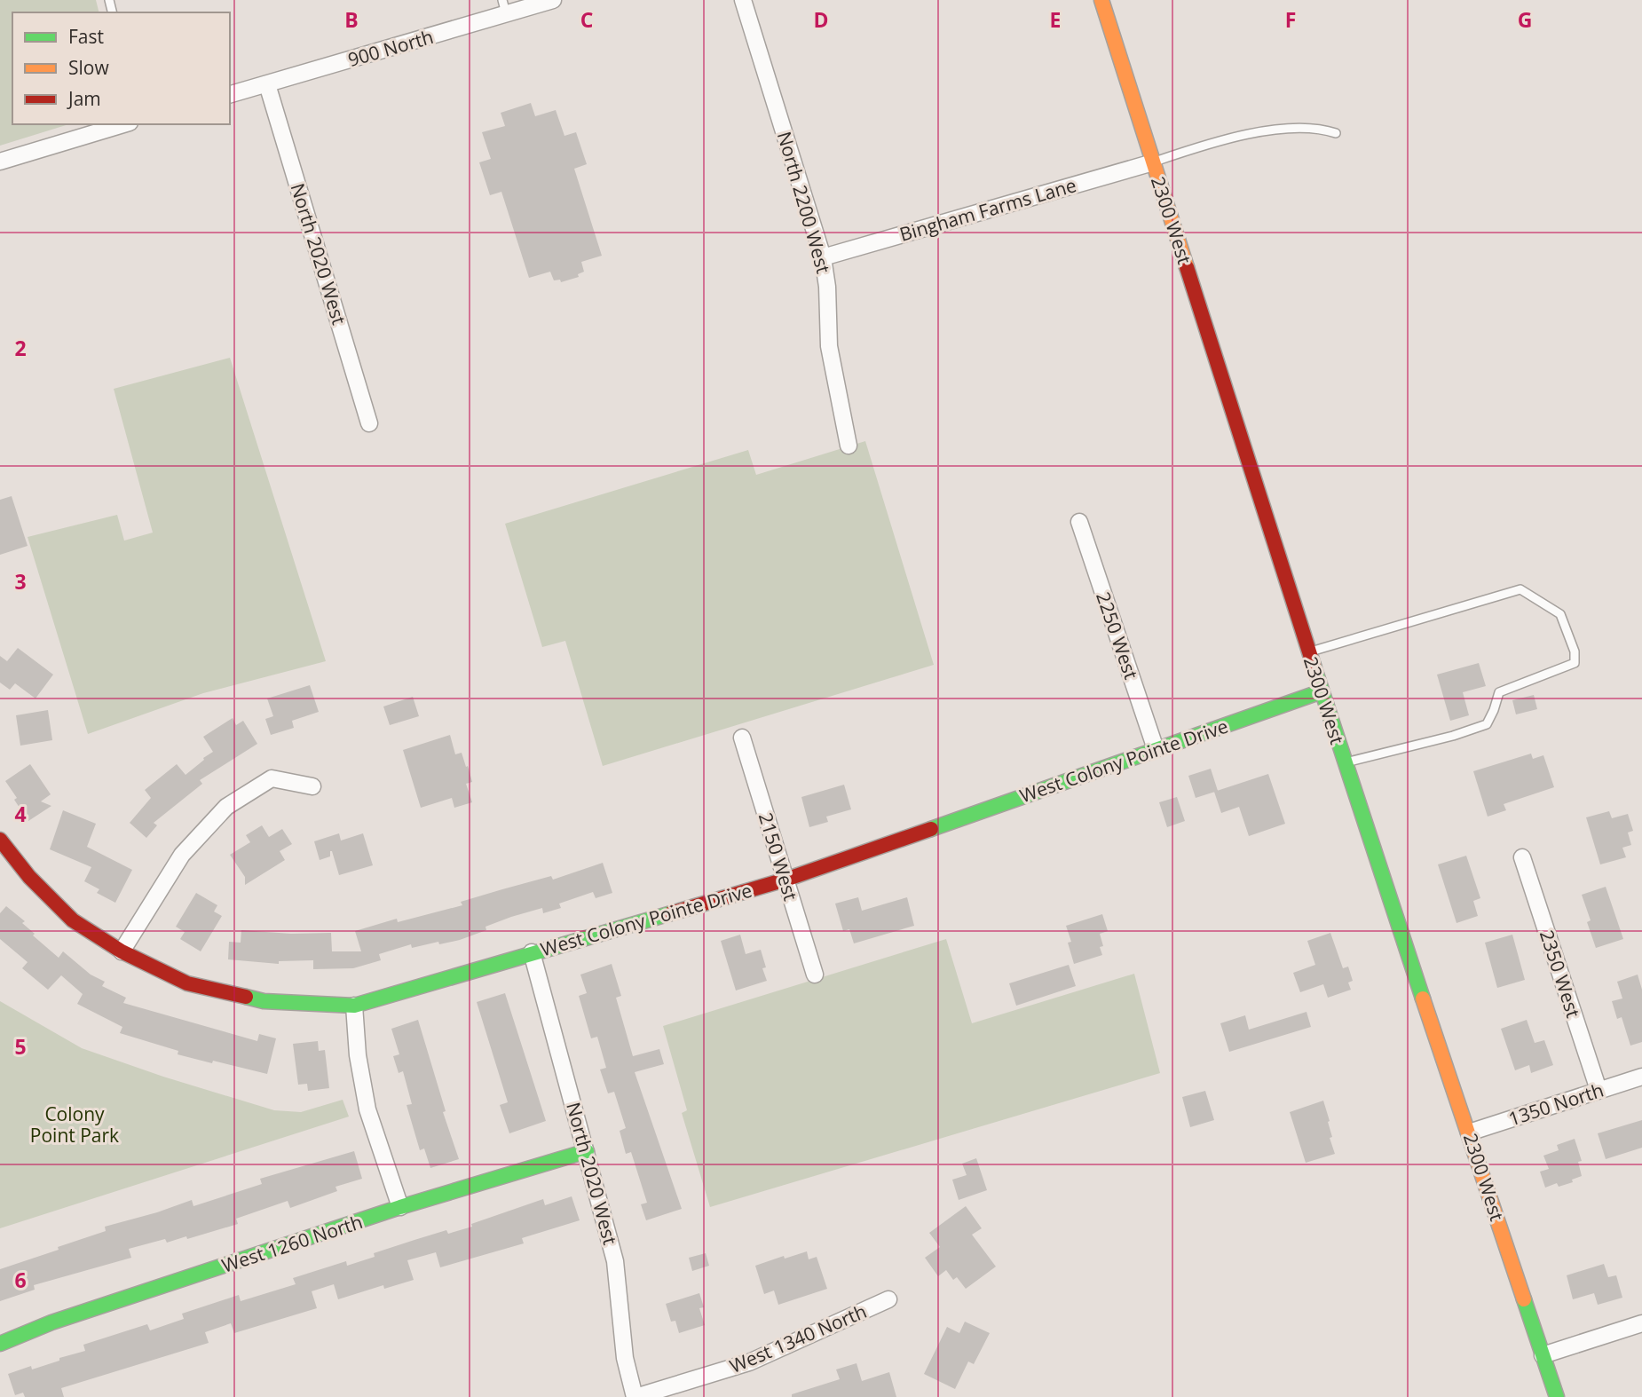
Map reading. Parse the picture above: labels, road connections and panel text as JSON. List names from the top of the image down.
{
  "streets": {
    "street": [
      "900 North",
      "North 2200 West",
      "Bingham Farms Lane",
      "2300 West",
      "North 2020 West",
      "2250 West",
      "West Colony Pointe Drive",
      "2150 West",
      "2350 West",
      "1350 North",
      "West 1260 North",
      "West 1340 North"
    ]
  },
  "crossings": [
    ["900 North", "North 2020 West"],
    ["North 2200 West", "Bingham Farms Lane"],
    ["Bingham Farms Lane", "2300 West"],
    ["2300 West", "West Colony Pointe Drive"],
    ["2300 West", "1350 North"],
    ["North 2020 West", "West Colony Pointe Drive"],
    ["North 2020 West", "West 1260 North"],
    ["North 2020 West", "West 1340 North"],
    ["2250 West", "West Colony Pointe Drive"],
    ["West Colony Pointe Drive", "2150 West"],
    ["2350 West", "1350 North"]
  ],
  "parks": ["Colony Point Park"],
  "legend": ["Fast", "Slow", "Jam"],
  "grid": {
    "columns": [
      "B",
      "C",
      "D",
      "E",
      "F",
      "G"
    ],
    "rows": [
      "2",
      "3",
      "4",
      "5",
      "6"
    ]
  }
}
